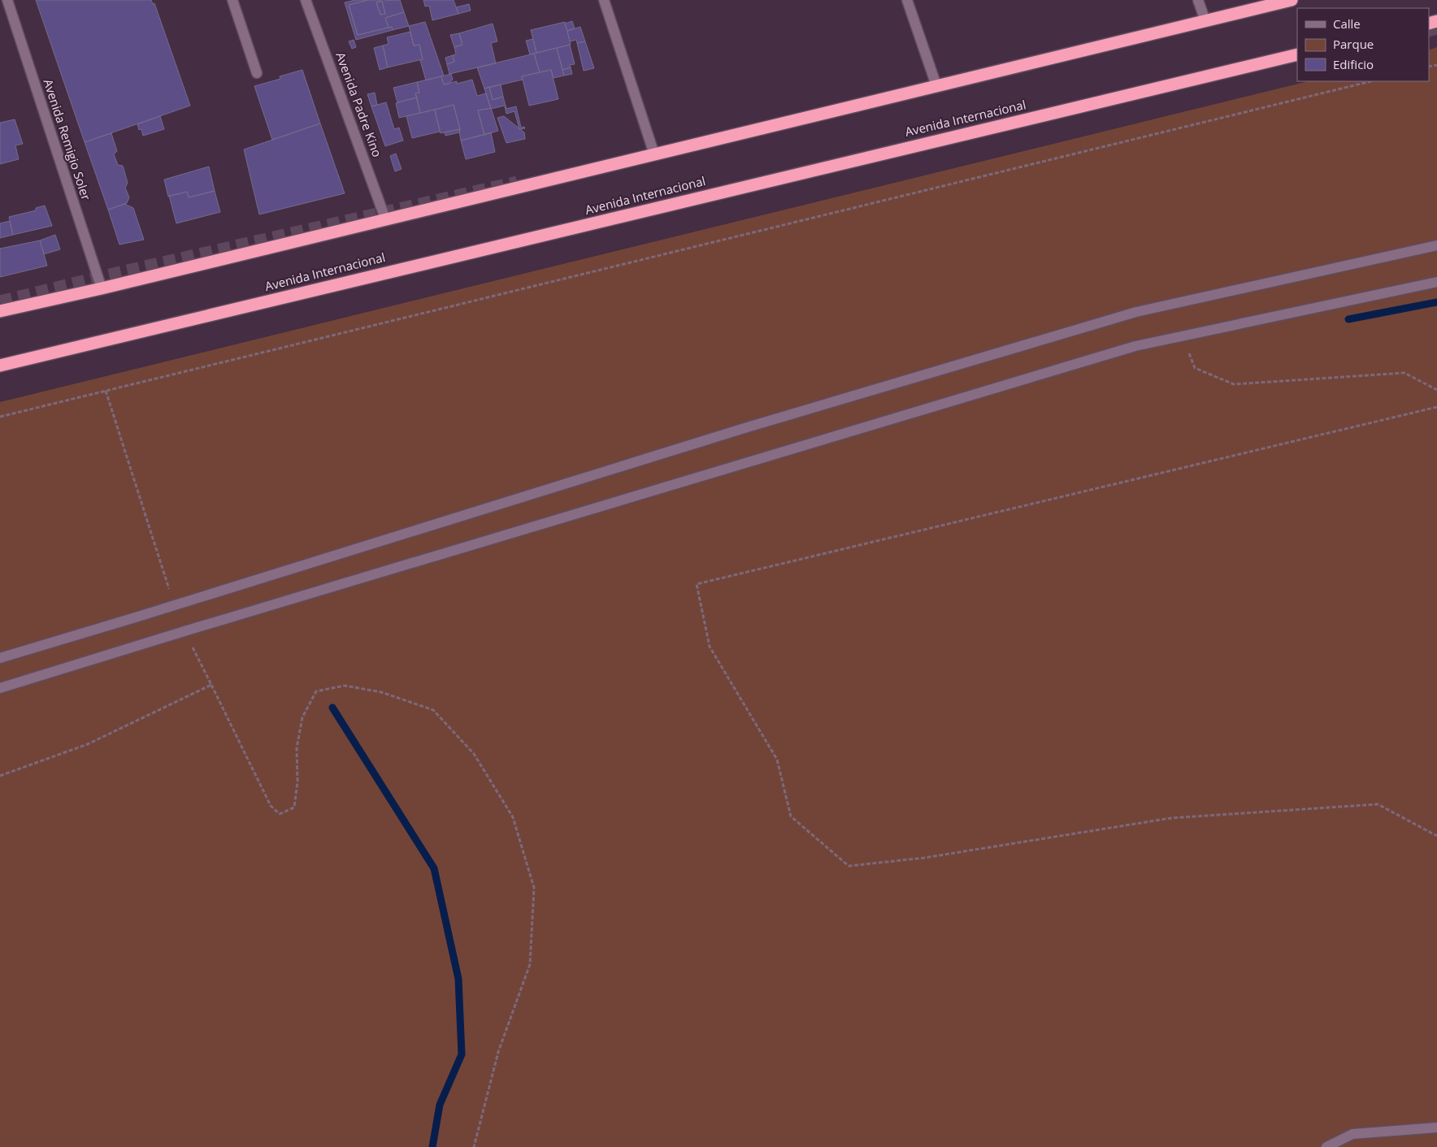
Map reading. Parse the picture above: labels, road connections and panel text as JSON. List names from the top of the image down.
{
  "streets": {
    "highway": ["Avenida Internacional"],
    "street": ["Avenida Padre Kino", "Avenida Remigio Soler"]
  },
  "legend": ["Calle", "Parque", "Edificio"]
}
